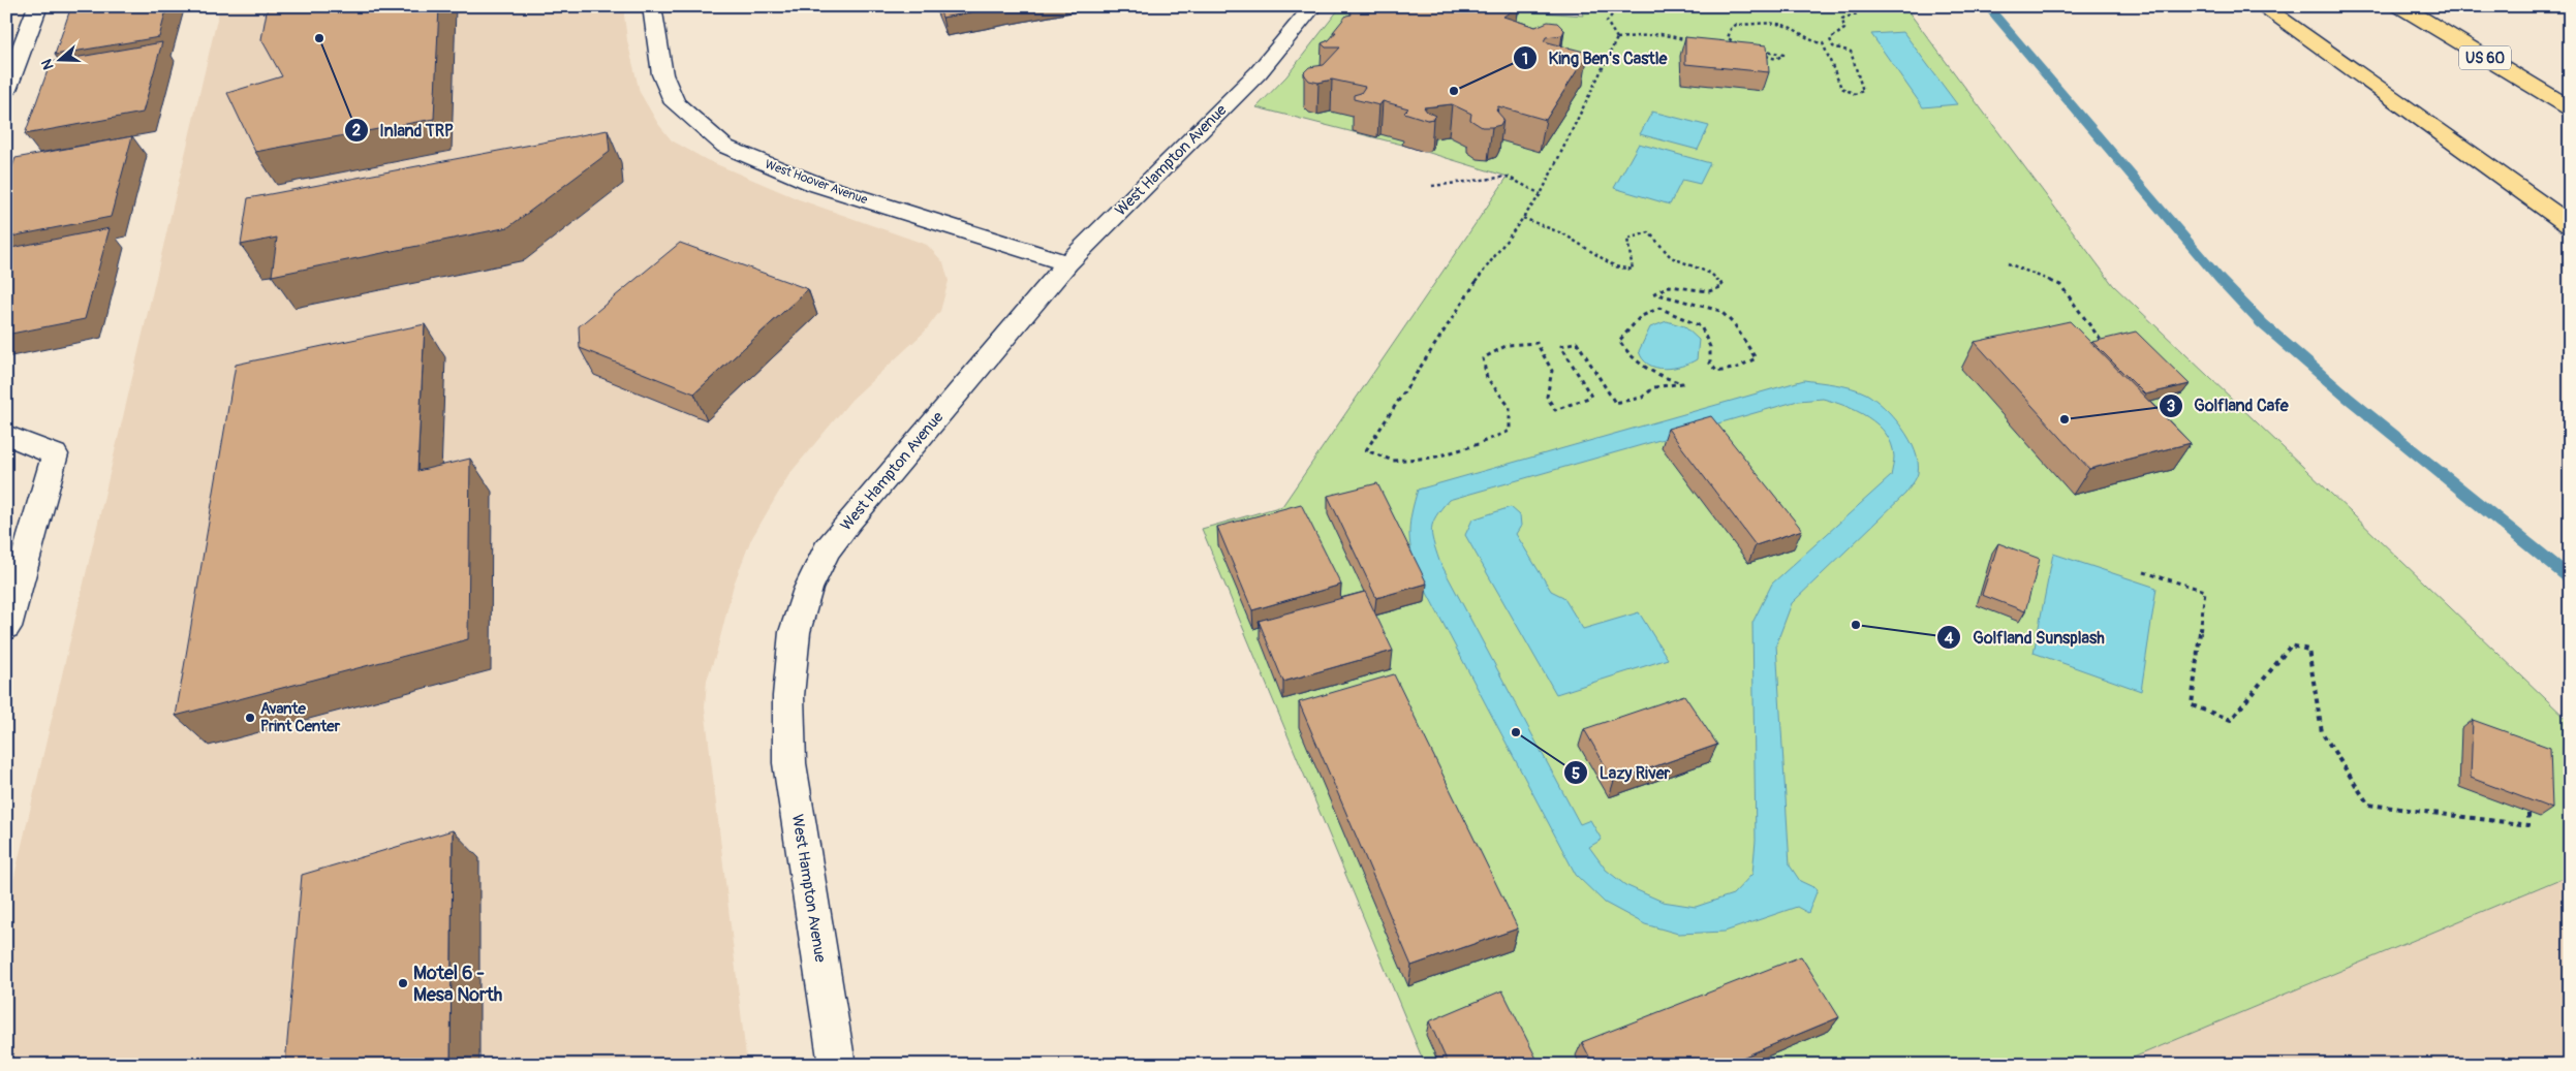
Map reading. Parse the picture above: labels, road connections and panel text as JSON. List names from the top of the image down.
{
  "streets": {
    "highway": ["US 60"],
    "street": ["West Hampton Avenue", "West Hoover Avenue"]
  },
  "crossings": [
    ["West Hampton Avenue", "West Hoover Avenue"]
  ],
  "places": [
    "Inland TRP",
    "King Ben's Castle",
    "Golfland Cafe",
    "Golfland Sunsplash",
    "Avante Print Center",
    "Lazy River",
    "Motel 6 - Mesa North"
  ],
  "north": "left"
}
